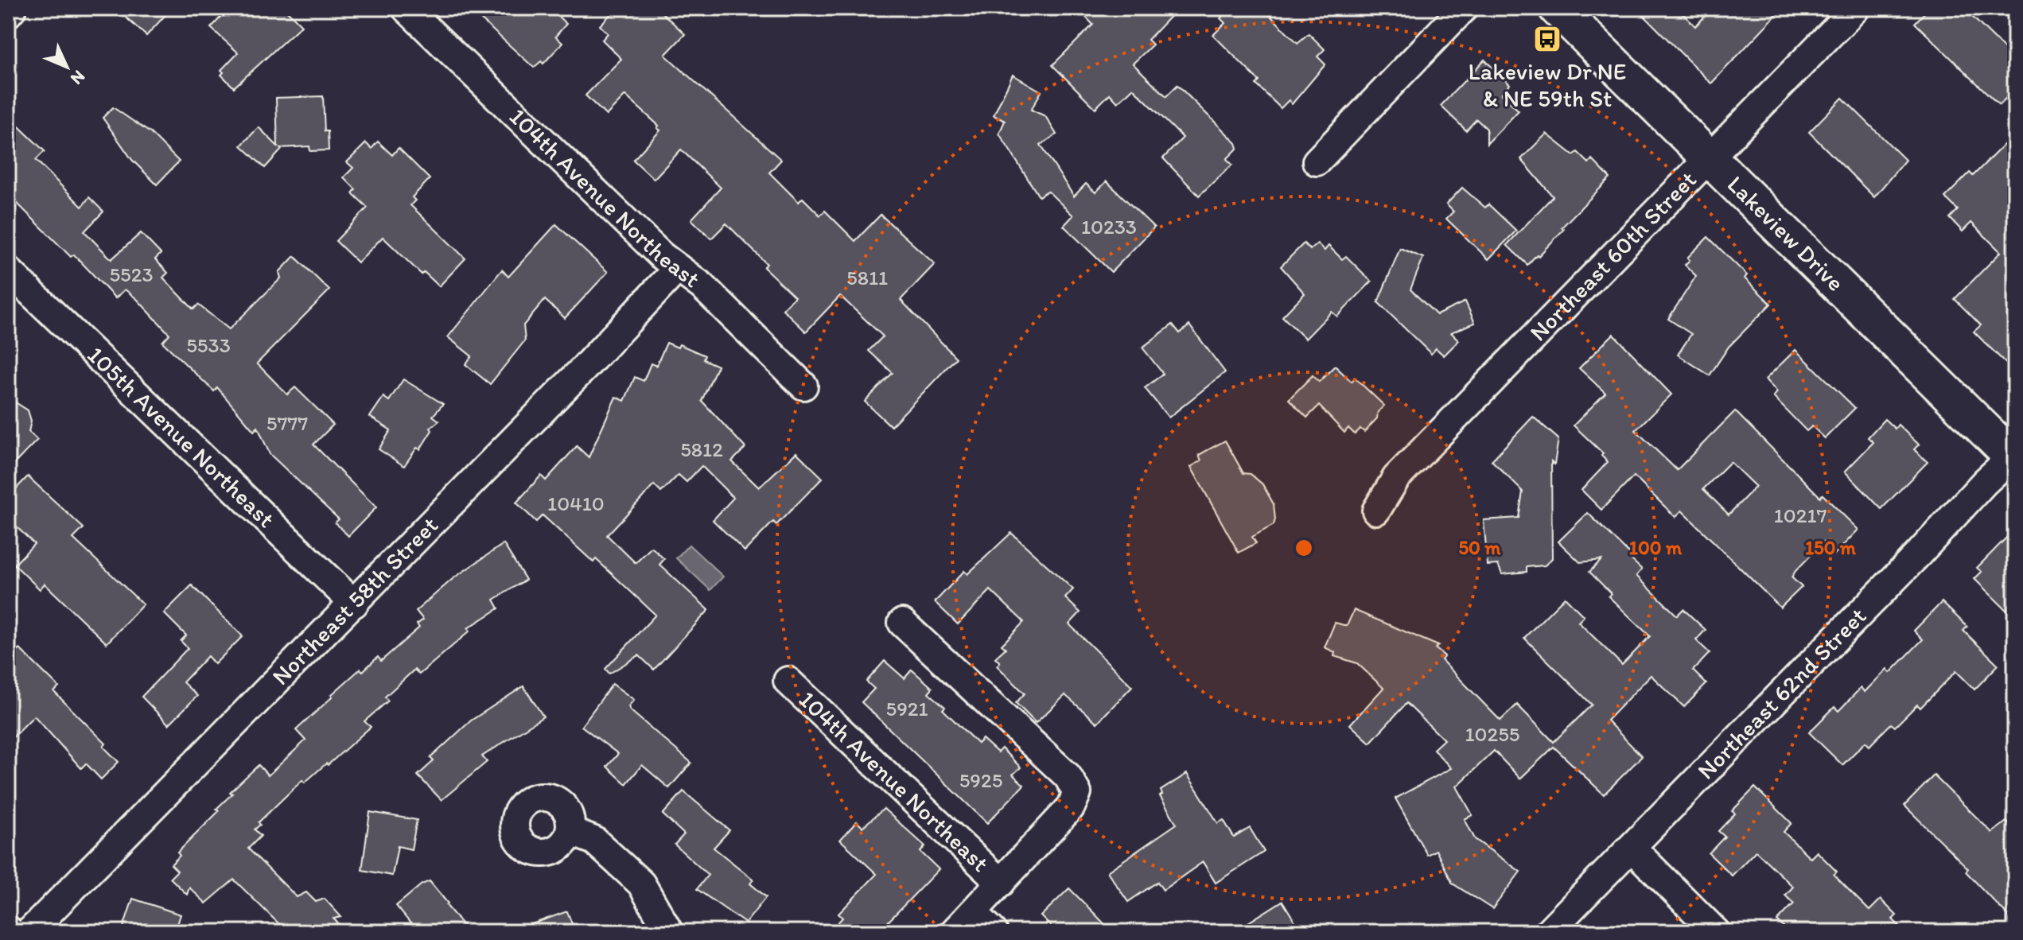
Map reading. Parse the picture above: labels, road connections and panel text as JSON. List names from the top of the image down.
{
  "streets": {
    "street": [
      "104th Avenue Northeast",
      "Lakeview Drive",
      "Northeast 60th Street",
      "105th Avenue Northeast",
      "Northeast 58th Street",
      "Northeast 62nd Street"
    ]
  },
  "crossings": [
    ["104th Avenue Northeast", "Northeast 58th Street"],
    ["Lakeview Drive", "Northeast 60th Street"],
    ["Lakeview Drive", "Northeast 62nd Street"],
    ["105th Avenue Northeast", "Northeast 58th Street"]
  ],
  "places": {
    "bus stop": ["Lakeview Dr NE & NE 59th St"]
  },
  "house_numbers": [
    "10233",
    "5523",
    "5811",
    "5533",
    "5777",
    "5812",
    "10410",
    "10217",
    "5921",
    "10255",
    "5925"
  ],
  "north": "bottom right",
  "rings": ["50 m", "100 m", "150 m"]
}
